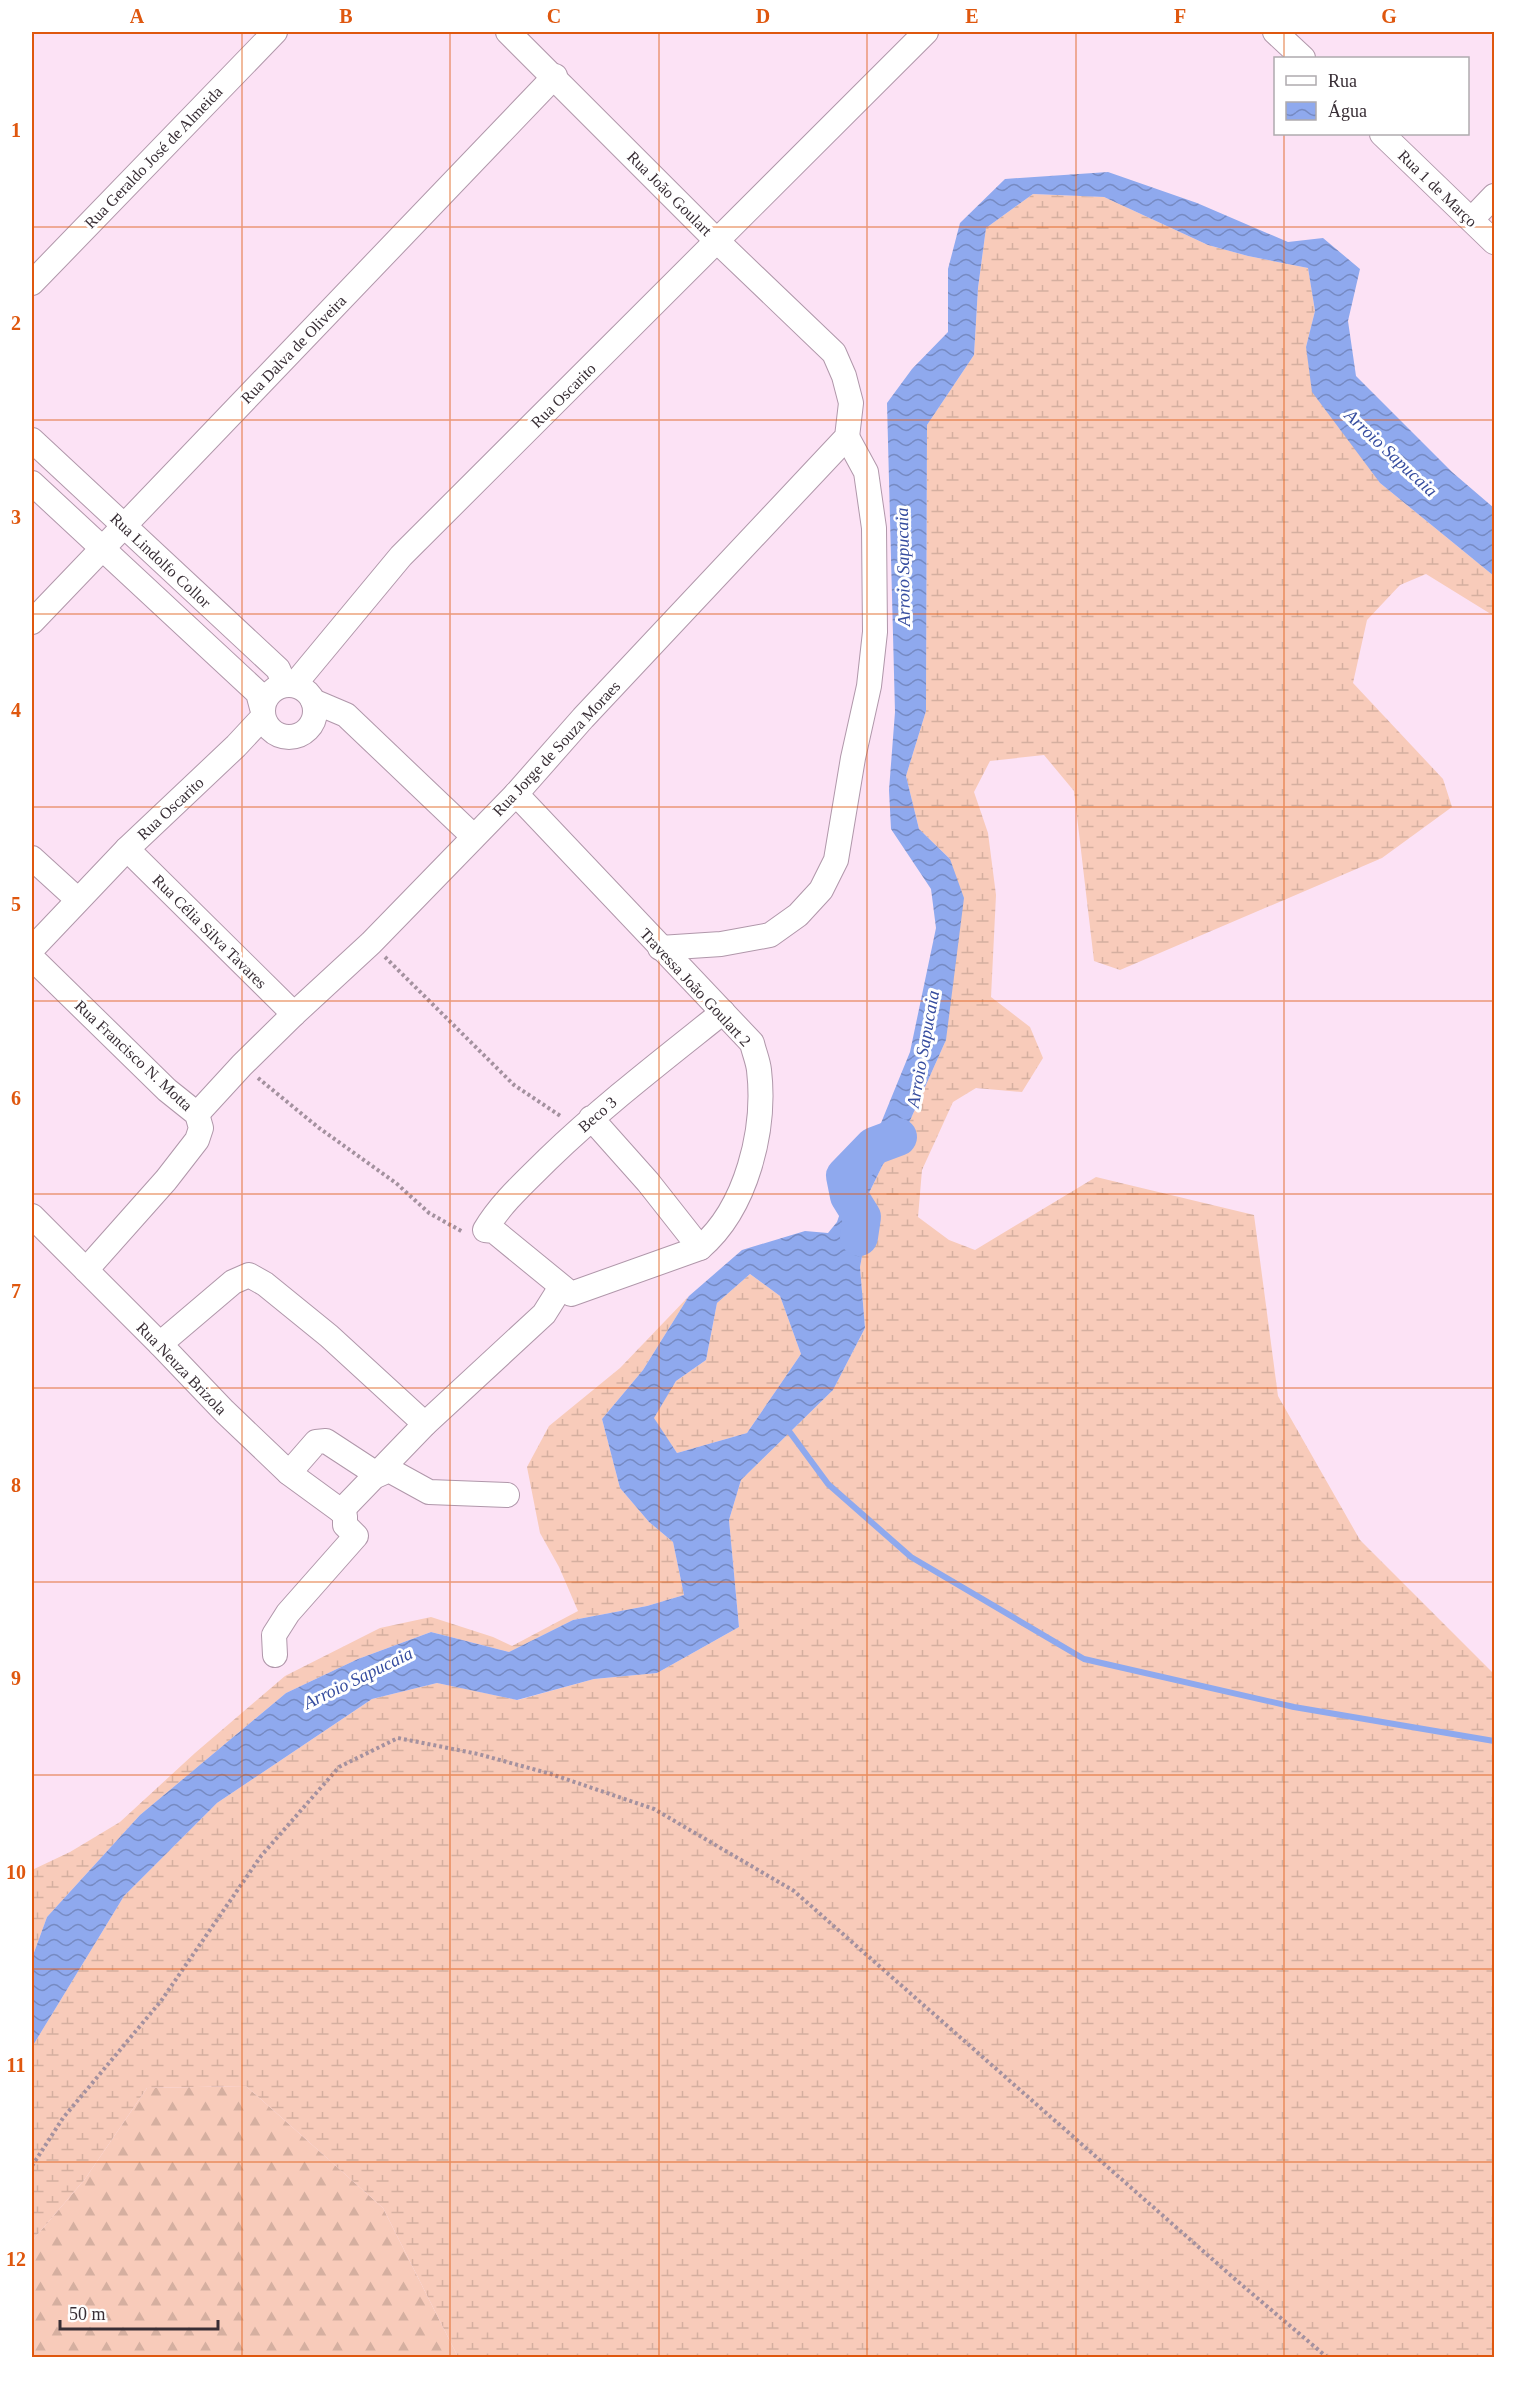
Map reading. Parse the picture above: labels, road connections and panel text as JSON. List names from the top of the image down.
{
  "streets": {
    "street": [
      "Rua Geraldo José de Almeida",
      "Rua 1 de Março",
      "Rua João Goulart",
      "Rua Dalva de Oliveira",
      "Rua Oscarito",
      "Rua Lindolfo Collor",
      "Rua Jorge de Souza Moraes",
      "Rua Célia Silva Tavares",
      "Travessa João Goulart 2",
      "Rua Francisco N. Motta",
      "Beco 3",
      "Rua Neuza Brizola"
    ]
  },
  "crossings": [
    ["Rua João Goulart", "Rua Dalva de Oliveira"],
    ["Rua João Goulart", "Rua Oscarito"],
    ["Rua João Goulart", "Rua Jorge de Souza Moraes"],
    ["Rua Dalva de Oliveira", "Rua Lindolfo Collor"],
    ["Rua Oscarito", "Rua Lindolfo Collor"],
    ["Rua Oscarito", "Rua Célia Silva Tavares"],
    ["Rua Jorge de Souza Moraes", "Rua Célia Silva Tavares"],
    ["Rua Jorge de Souza Moraes", "Travessa João Goulart 2"],
    ["Rua Jorge de Souza Moraes", "Rua Francisco N. Motta"],
    ["Travessa João Goulart 2", "Beco 3"],
    ["Rua Francisco N. Motta", "Rua Neuza Brizola"]
  ],
  "water": ["Arroio Sapucaia"],
  "legend": ["Rua", "Água"],
  "scale_bar": "50 m",
  "grid": {
    "columns": [
      "A",
      "B",
      "C",
      "D",
      "E",
      "F",
      "G"
    ],
    "rows": [
      "1",
      "2",
      "3",
      "4",
      "5",
      "6",
      "7",
      "8",
      "9",
      "10",
      "11",
      "12"
    ]
  }
}
